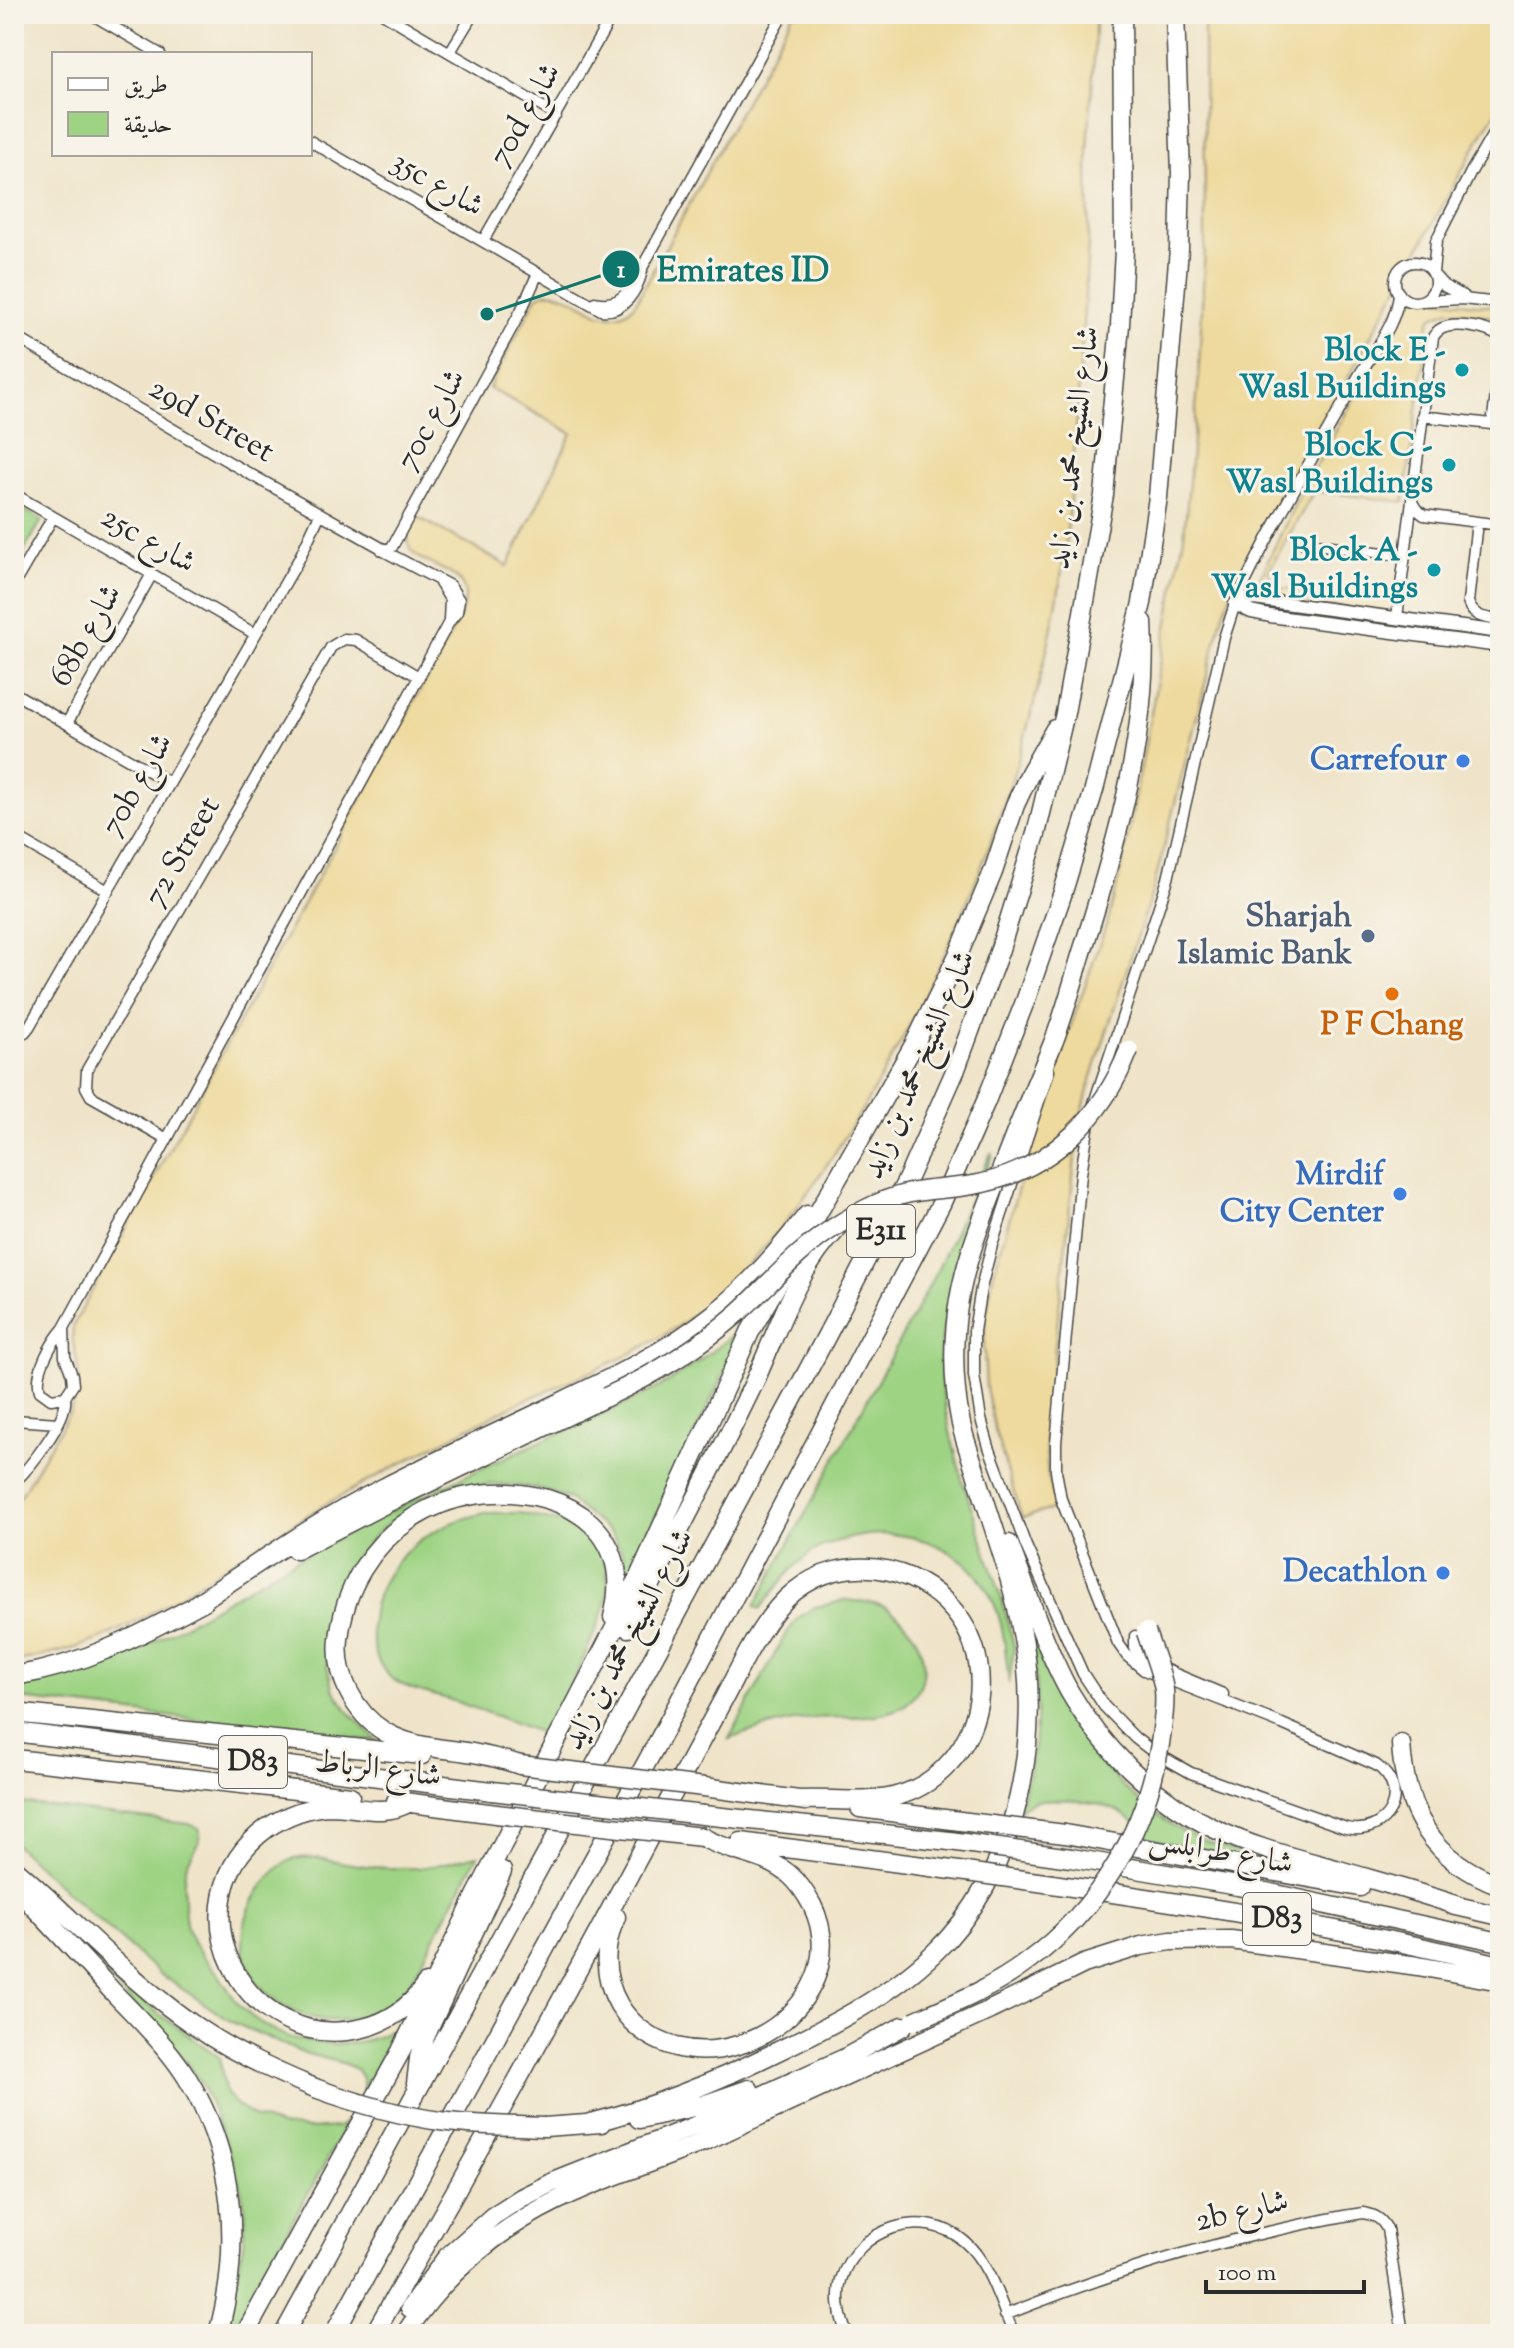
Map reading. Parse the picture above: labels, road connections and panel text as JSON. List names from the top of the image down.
{
  "streets": {
    "highway": [
      "شارع الشيخ محمد بن زايد",
      "E311",
      "D83",
      "شارع الرباط",
      "شارع طرابلس"
    ],
    "street": [
      "70d شارع",
      "35c شارع",
      "70c شارع",
      "29d Street",
      "25c شارع",
      "68b شارع",
      "70b شارع",
      "72 Street",
      "2b شارع"
    ]
  },
  "crossings": [
    ["70d شارع", "35c شارع"],
    ["35c شارع", "70c شارع"],
    ["70c شارع", "29d Street"],
    ["29d Street", "70b شارع"],
    ["29d Street", "72 Street"],
    ["25c شارع", "68b شارع"],
    ["25c شارع", "70b شارع"],
    ["شارع الرباط", "شارع طرابلس"]
  ],
  "places": [
    "Emirates ID",
    "Block E - Wasl Buildings",
    "Block C - Wasl Buildings",
    "Block A - Wasl Buildings",
    "Carrefour",
    "Sharjah Islamic Bank",
    "P F Chang",
    "Mirdif City Center",
    "Decathlon"
  ],
  "legend": ["طريق", "حديقة"],
  "scale_bar": "100 m"
}
